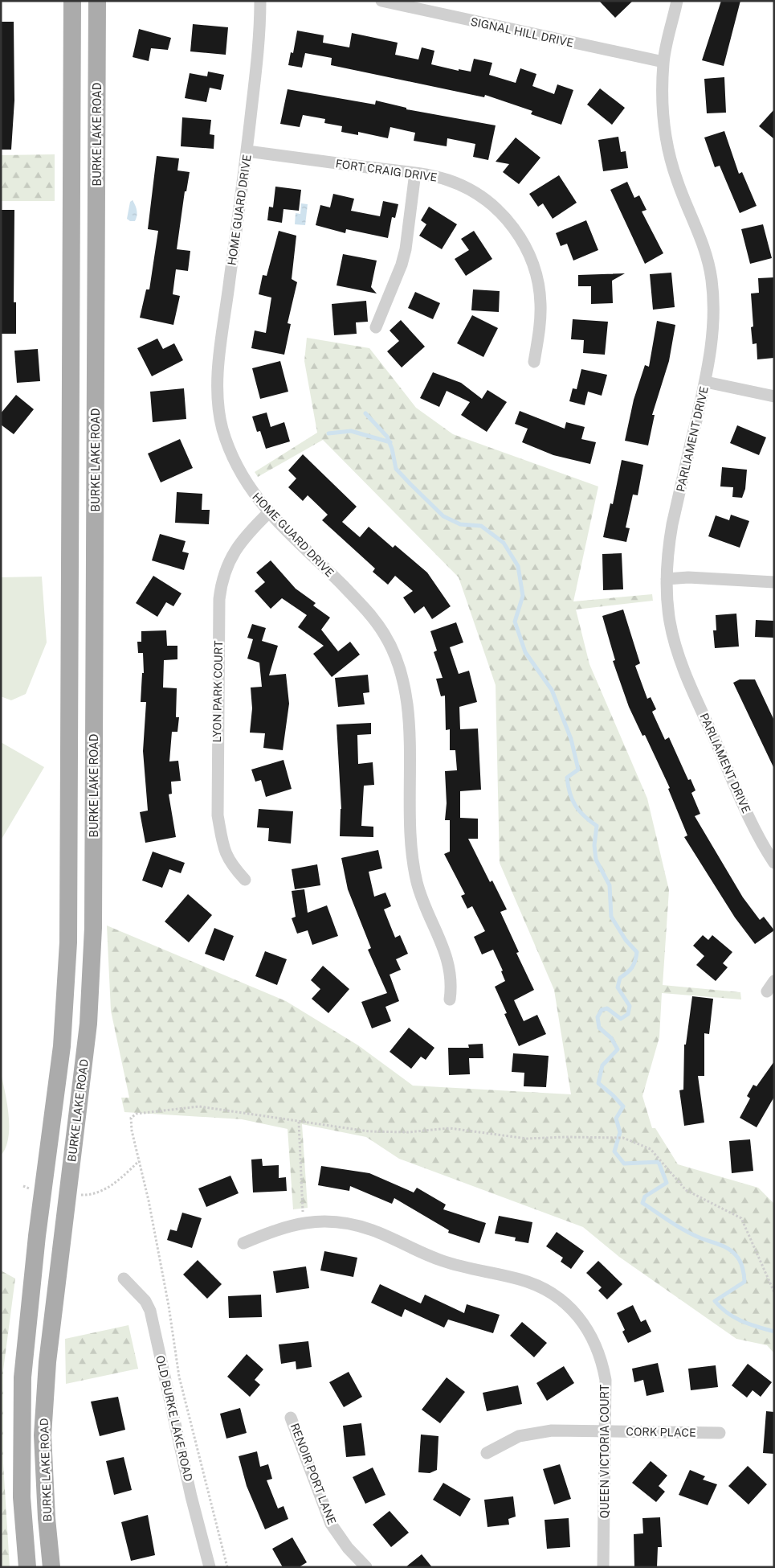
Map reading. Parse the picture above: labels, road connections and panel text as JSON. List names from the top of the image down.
{
  "streets": {
    "main road": ["BURKE LAKE ROAD"],
    "street": [
      "SIGNAL HILL DRIVE",
      "FORT CRAIG DRIVE",
      "HOME GUARD DRIVE",
      "PARLIAMENT DRIVE",
      "LYON PARK COURT",
      "OLD BURKE LAKE ROAD",
      "CORK PLACE",
      "QUEEN VICTORIA COURT",
      "RENOIR PORT LANE"
    ]
  },
  "crossings": [
    ["SIGNAL HILL DRIVE", "PARLIAMENT DRIVE"],
    ["FORT CRAIG DRIVE", "HOME GUARD DRIVE"],
    ["HOME GUARD DRIVE", "LYON PARK COURT"],
    ["CORK PLACE", "QUEEN VICTORIA COURT"]
  ]
}
